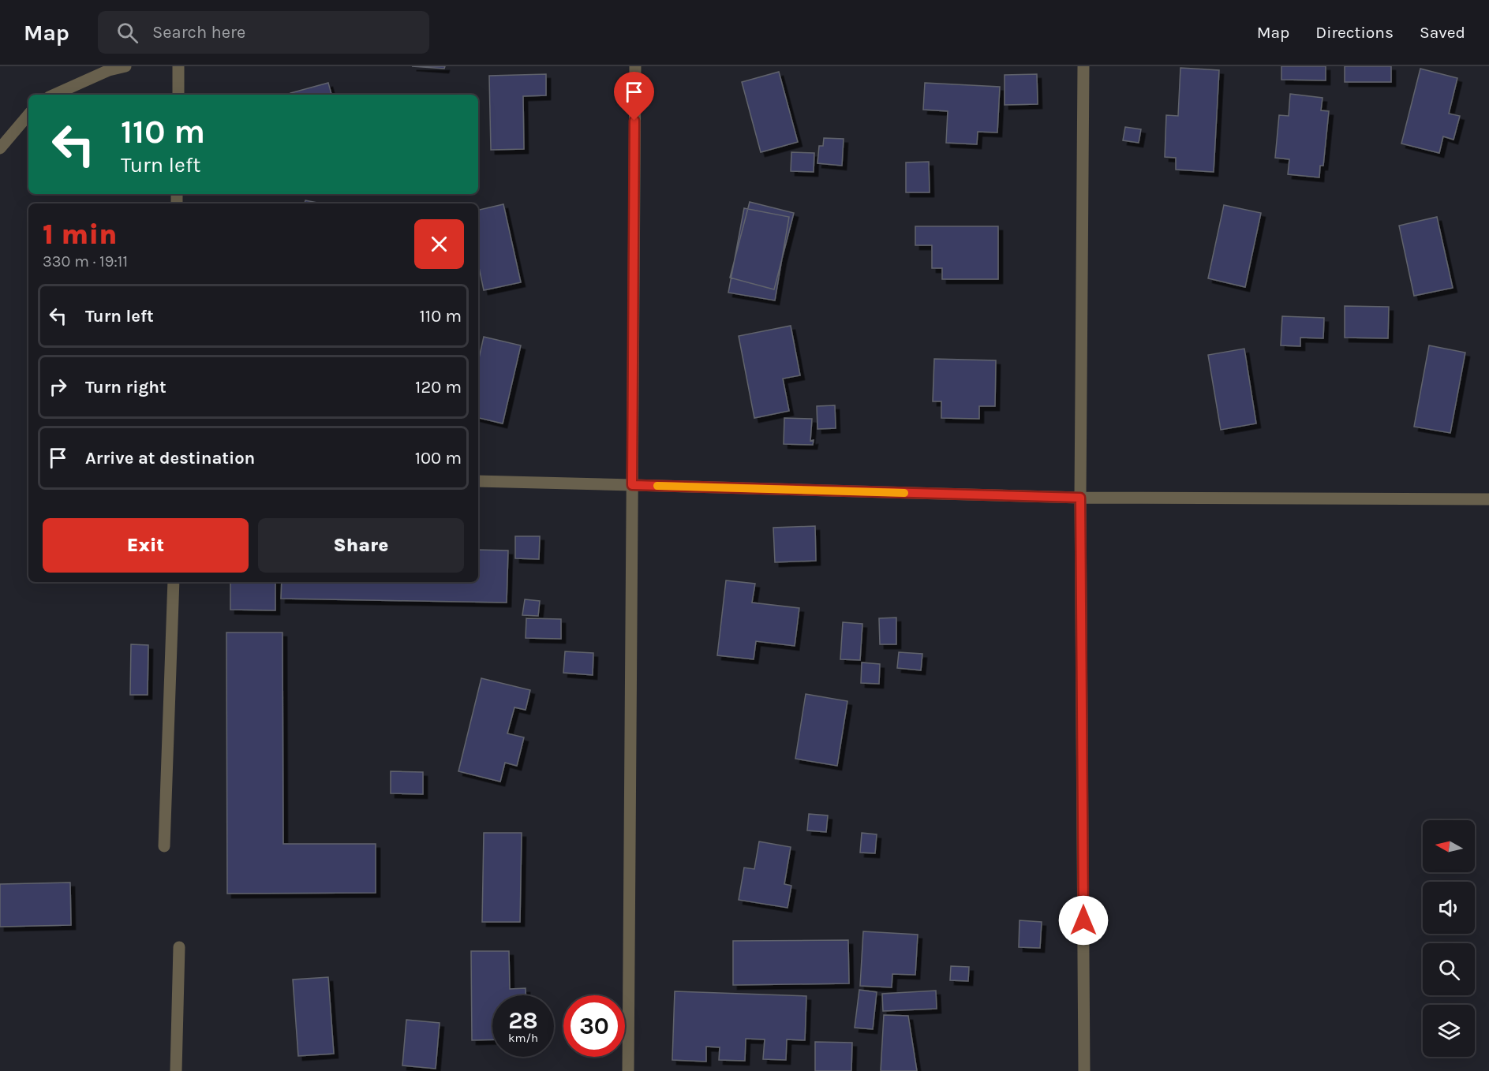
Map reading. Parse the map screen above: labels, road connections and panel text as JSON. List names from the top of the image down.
{
  "north": "left",
  "page": {
    "header": "Map",
    "search": "Search here",
    "nav": ["Map", "Directions", "Saved"],
    "turn": ["110 m", "Turn left"],
    "heading": ["1 min", "330 m · 19:11"],
    "list": [
      {
        "name": "Turn left",
        "value": "110 m"
      },
      {
        "name": "Turn right",
        "value": "120 m"
      },
      {
        "name": "Arrive at destination",
        "value": "100 m"
      }
    ],
    "buttons": ["Exit", "Share"],
    "speed": "28 km/h",
    "limit": "30"
  }
}
